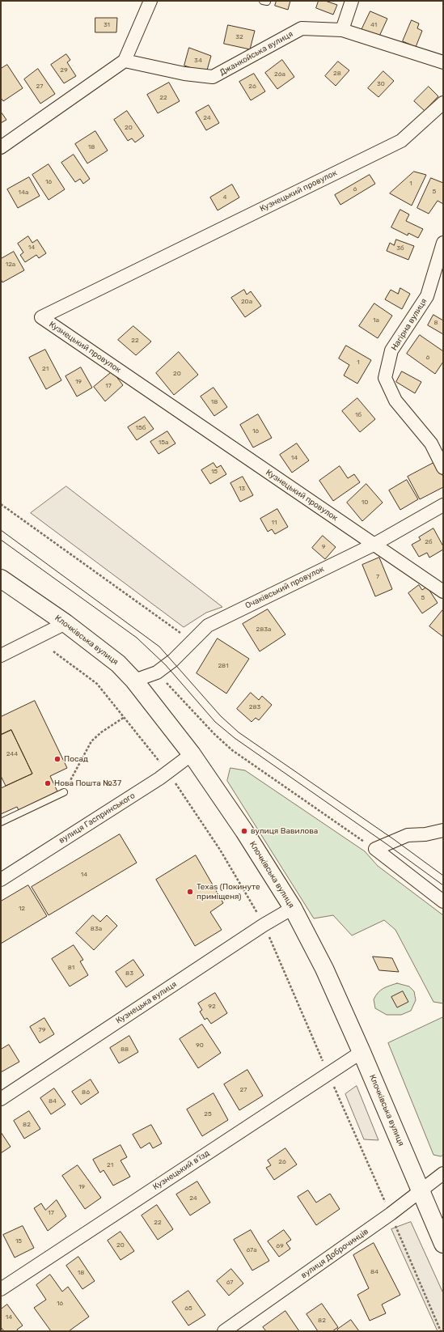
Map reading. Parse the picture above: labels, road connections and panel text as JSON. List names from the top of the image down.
{
  "streets": {
    "main road": ["Клочківська вулиця"],
    "street": [
      "Джанкойська вулиця",
      "Кузнецький провулок",
      "Нагірна вулиця",
      "Очаківський провулок",
      "вулиця Гаспринського",
      "Кузнецька вулиця",
      "Кузнецький в’їзд",
      "вулиця Доброчинців"
    ]
  },
  "crossings": [
    ["Кузнецький провулок", "Очаківський провулок"],
    ["Очаківський провулок", "Клочківська вулиця"],
    ["Клочківська вулиця", "вулиця Гаспринського"],
    ["Клочківська вулиця", "Кузнецька вулиця"],
    ["Клочківська вулиця", "Кузнецький в’їзд"],
    ["Клочківська вулиця", "вулиця Доброчинців"]
  ],
  "places": [
    "Посад",
    "Нова Пошта №37",
    "вулиця Вавилова",
    "Texas (Покинуте приміщеня)"
  ],
  "house_numbers": [
    "31",
    "41",
    "32",
    "34",
    "29",
    "28",
    "26а",
    "30",
    "27",
    "26",
    "22",
    "24",
    "20",
    "18",
    "16",
    "1",
    "6",
    "5",
    "14а",
    "4",
    "14",
    "3б",
    "12а",
    "20а",
    "1а",
    "8",
    "22",
    "6",
    "1",
    "21",
    "20",
    "19",
    "17",
    "18",
    "1б",
    "15б",
    "16",
    "15а",
    "14",
    "15",
    "13",
    "10",
    "11",
    "2б",
    "9",
    "7",
    "5",
    "283а",
    "281",
    "283",
    "244",
    "14",
    "12",
    "83а",
    "81",
    "83",
    "92",
    "79",
    "90",
    "88",
    "27",
    "86",
    "84",
    "25",
    "82",
    "26",
    "21",
    "19",
    "24",
    "17",
    "22",
    "15",
    "20",
    "69",
    "67а",
    "84",
    "18",
    "67",
    "16",
    "65",
    "14",
    "82"
  ]
}
